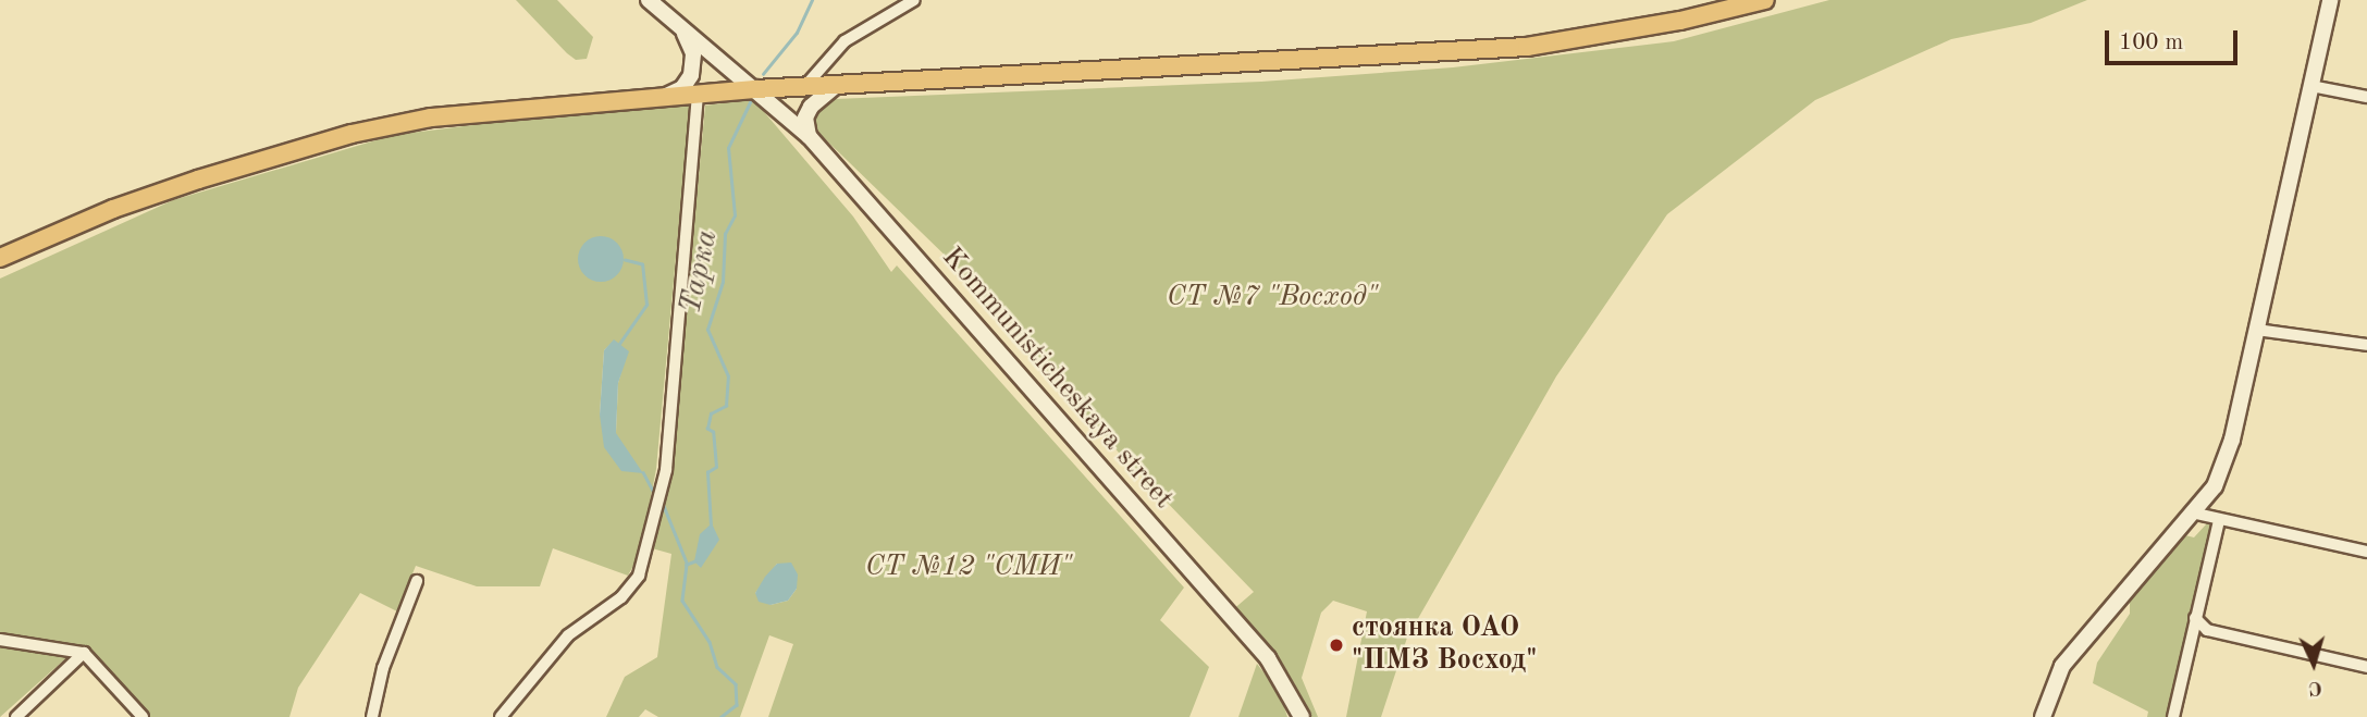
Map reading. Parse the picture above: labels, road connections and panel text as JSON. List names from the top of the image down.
{
  "streets": {
    "main road": ["Kommunisticheskaya street"]
  },
  "water": ["Тарка"],
  "parks": ["СТ №7 \"Восход\"", "СТ №12 \"СМИ\""],
  "places": ["стоянка ОАО \"ПМЗ Восход\""],
  "scale_bar": "100 m",
  "north": "bottom"
}
